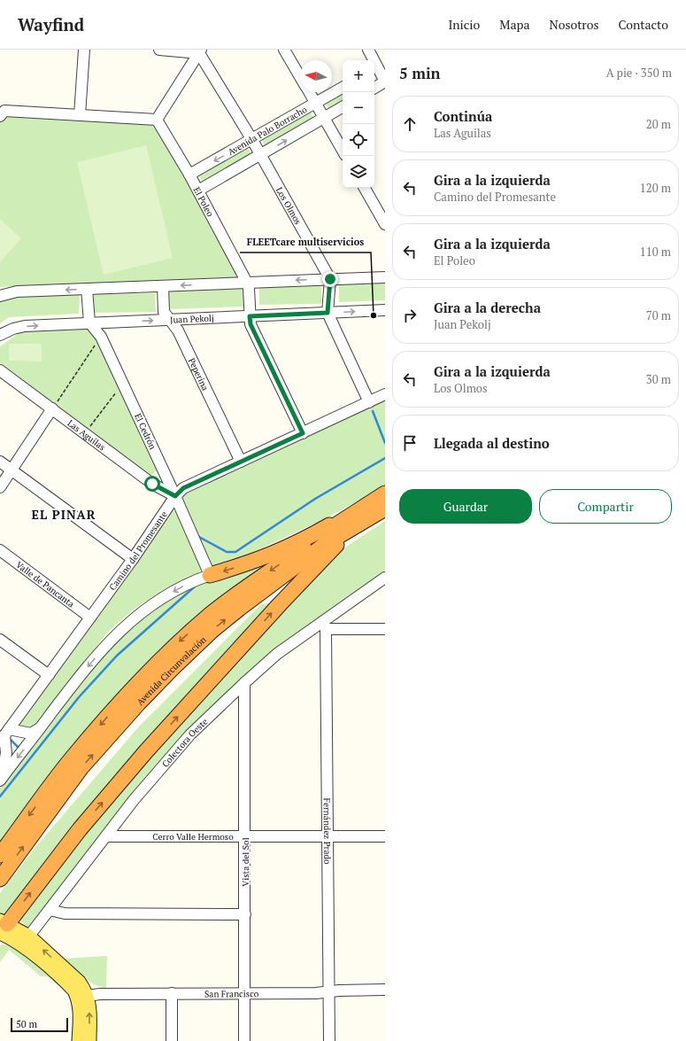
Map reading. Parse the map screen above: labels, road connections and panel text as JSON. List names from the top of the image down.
{
  "streets": {
    "highway": ["Avenida Circunvalación"],
    "street": [
      "Avenida Palo Borracho",
      "El Poleo",
      "Los Olmos",
      "Juan Pekolj",
      "Peperina",
      "El Cedrón",
      "Las Aguilas",
      "Camino del Promesante",
      "Valle de Pancanta",
      "Colectora Oeste",
      "Fernández Prado",
      "Cerro Valle Hermoso",
      "Vista del Sol",
      "San Francisco"
    ]
  },
  "crossings": [
    ["Avenida Palo Borracho", "El Poleo"],
    ["Avenida Palo Borracho", "Los Olmos"],
    ["El Poleo", "Juan Pekolj"],
    ["El Poleo", "Camino del Promesante"],
    ["Juan Pekolj", "Peperina"],
    ["Juan Pekolj", "El Cedrón"],
    ["Peperina", "Camino del Promesante"],
    ["El Cedrón", "Las Aguilas"],
    ["El Cedrón", "Camino del Promesante"],
    ["Las Aguilas", "Camino del Promesante"],
    ["Camino del Promesante", "Valle de Pancanta"],
    ["Colectora Oeste", "Fernández Prado"],
    ["Colectora Oeste", "Cerro Valle Hermoso"],
    ["Colectora Oeste", "Vista del Sol"],
    ["Fernández Prado", "Cerro Valle Hermoso"],
    ["Fernández Prado", "San Francisco"],
    ["Cerro Valle Hermoso", "Vista del Sol"],
    ["Vista del Sol", "San Francisco"]
  ],
  "districts": ["EL PINAR"],
  "places": ["FLEETcare multiservicios"],
  "scale_bar": "50 m",
  "north": "left",
  "page": {
    "header": "Wayfind",
    "nav": [
      "Inicio",
      "Mapa",
      "Nosotros",
      "Contacto"
    ],
    "heading": ["5 min", "A pie · 350 m"],
    "map_buttons": ["+", "−"],
    "list": [
      ["Continúa", "Las Aguilas", "20 m"],
      ["Gira a la izquierda", "Camino del Promesante", "120 m"],
      ["Gira a la izquierda", "El Poleo", "110 m"],
      ["Gira a la derecha", "Juan Pekolj", "70 m"],
      ["Gira a la izquierda", "Los Olmos", "30 m"],
      "Llegada al destino"
    ],
    "buttons": ["Guardar", "Compartir"],
    "scale": "50 m"
  }
}
